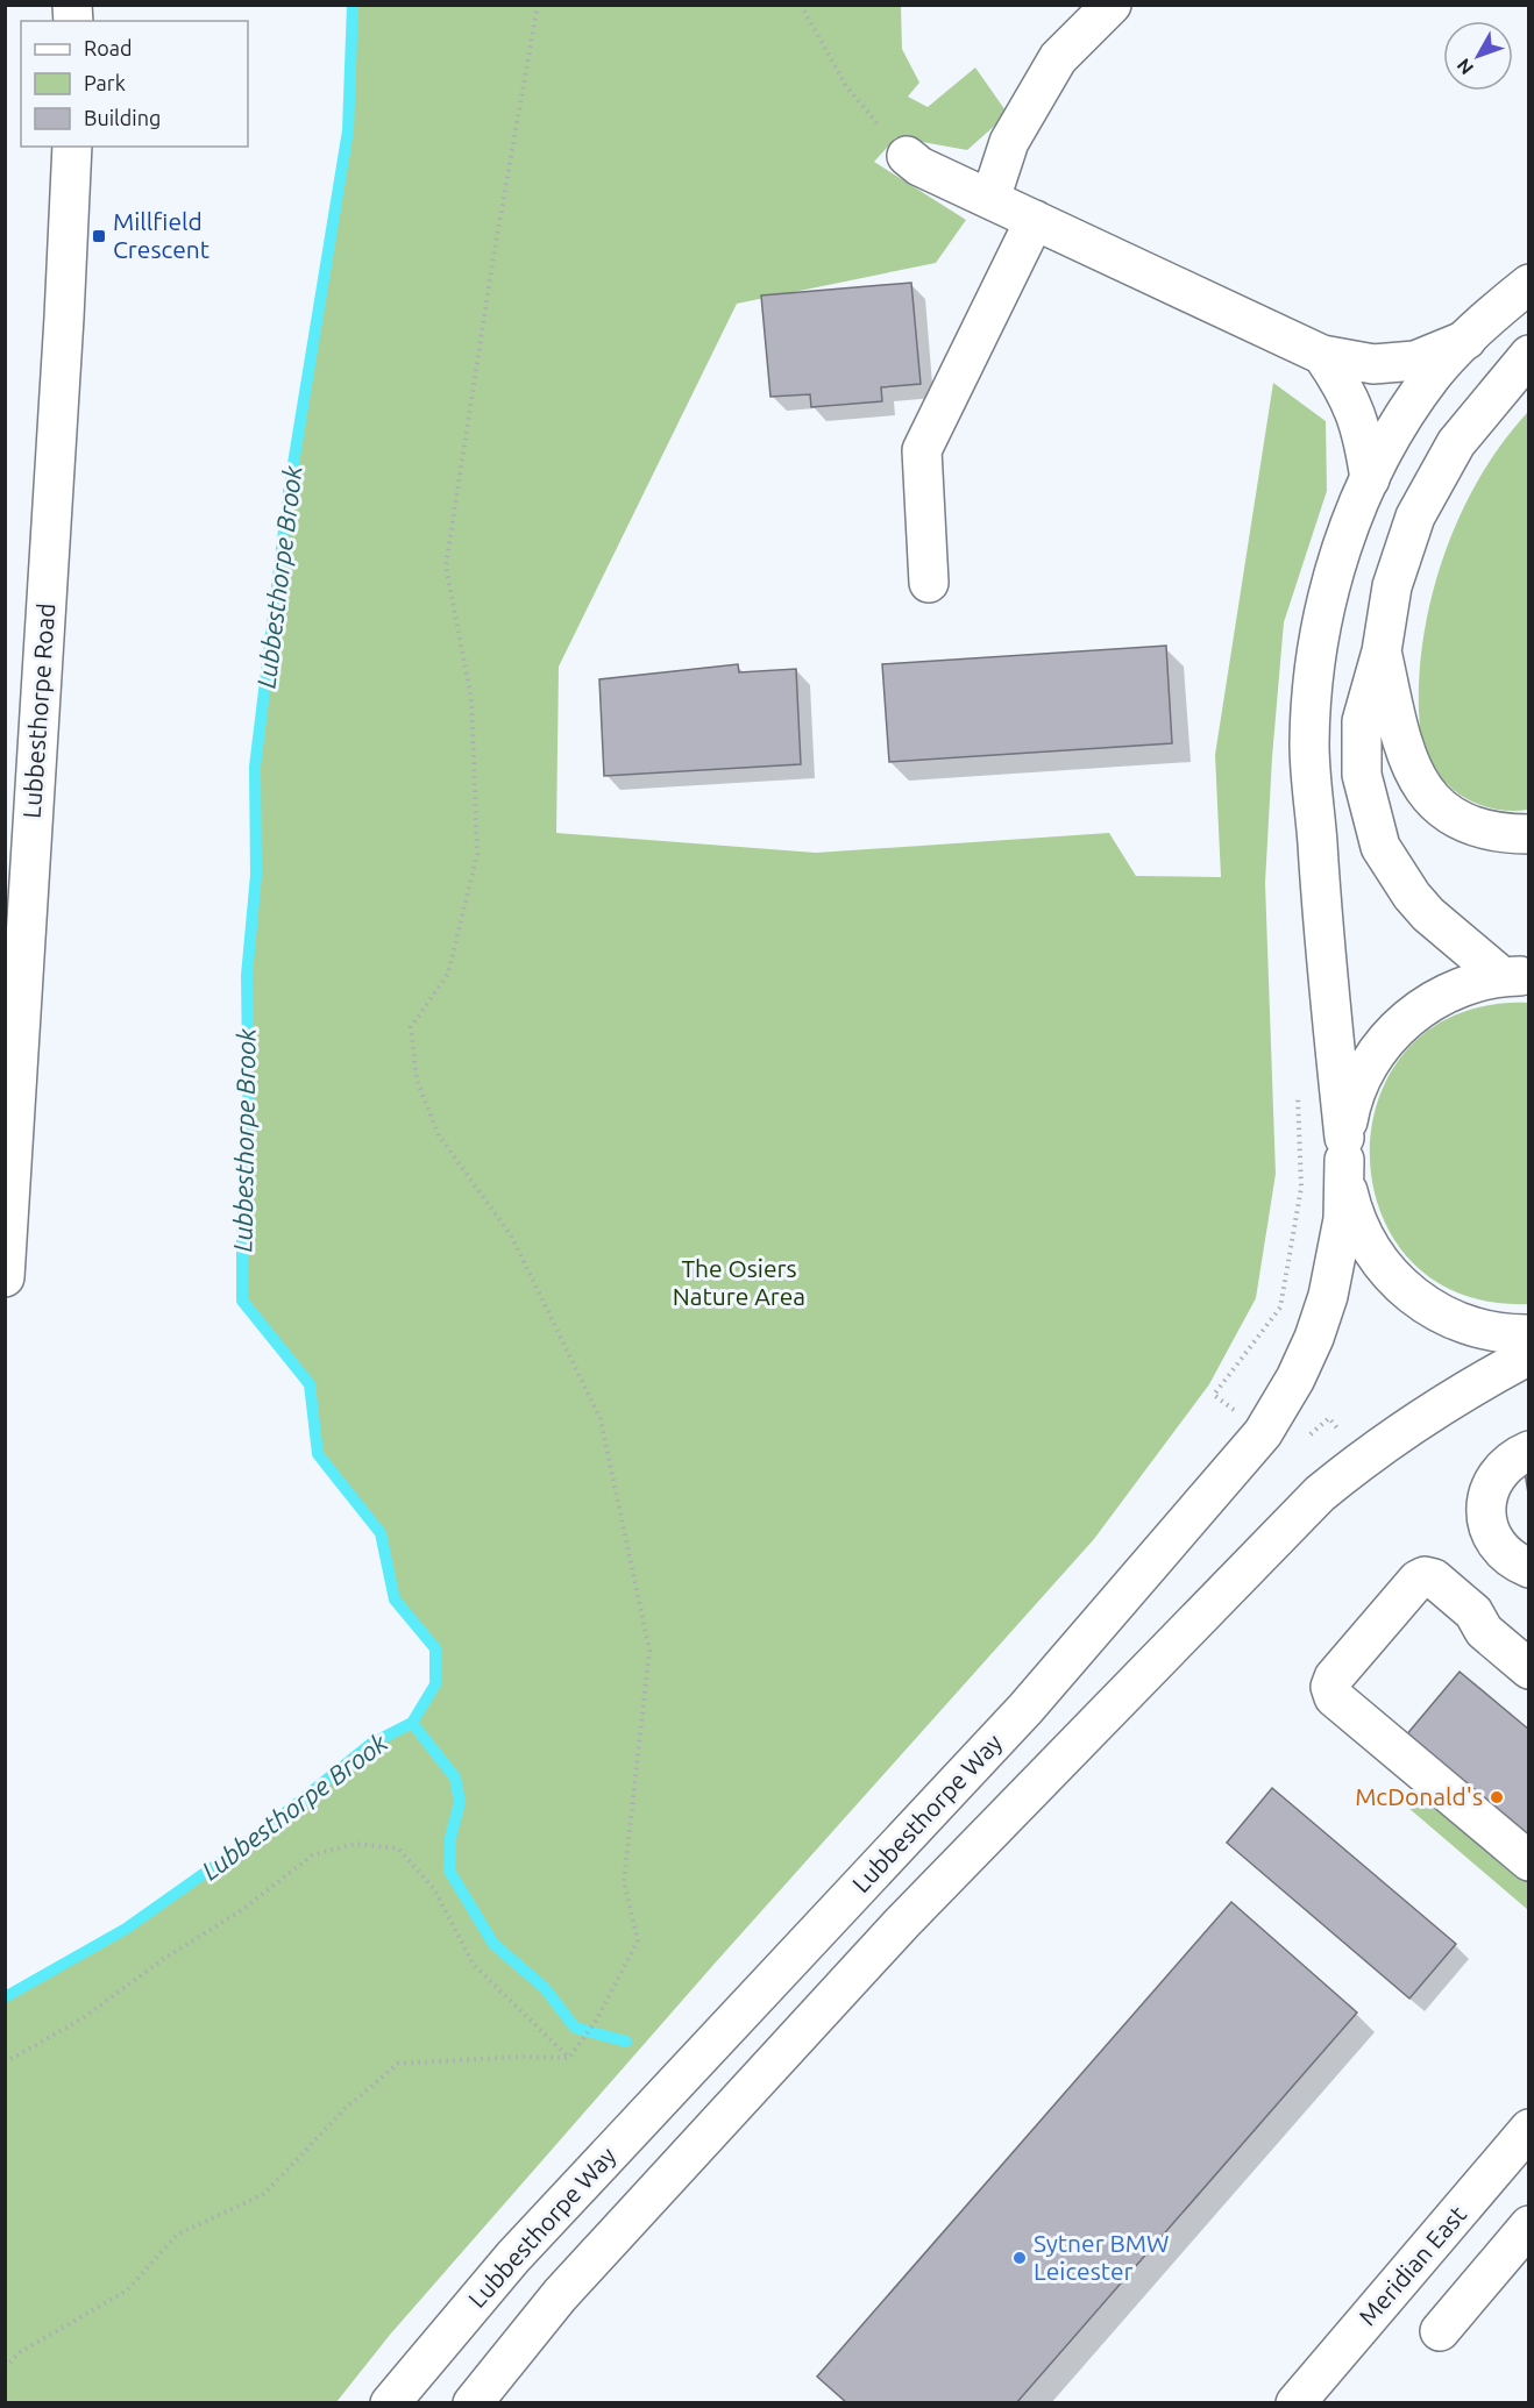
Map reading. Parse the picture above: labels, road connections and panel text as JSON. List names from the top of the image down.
{
  "streets": {
    "main road": ["Lubbesthorpe Road", "Lubbesthorpe Way", "Meridian East"]
  },
  "water": ["Lubbesthorpe Brook"],
  "parks": ["The Osiers Nature Area"],
  "places": {
    "transit": ["Millfield Crescent"],
    "other": ["McDonald's", "Sytner BMW Leicester"]
  },
  "legend": ["Road", "Park", "Building"],
  "north": "bottom left"
}
